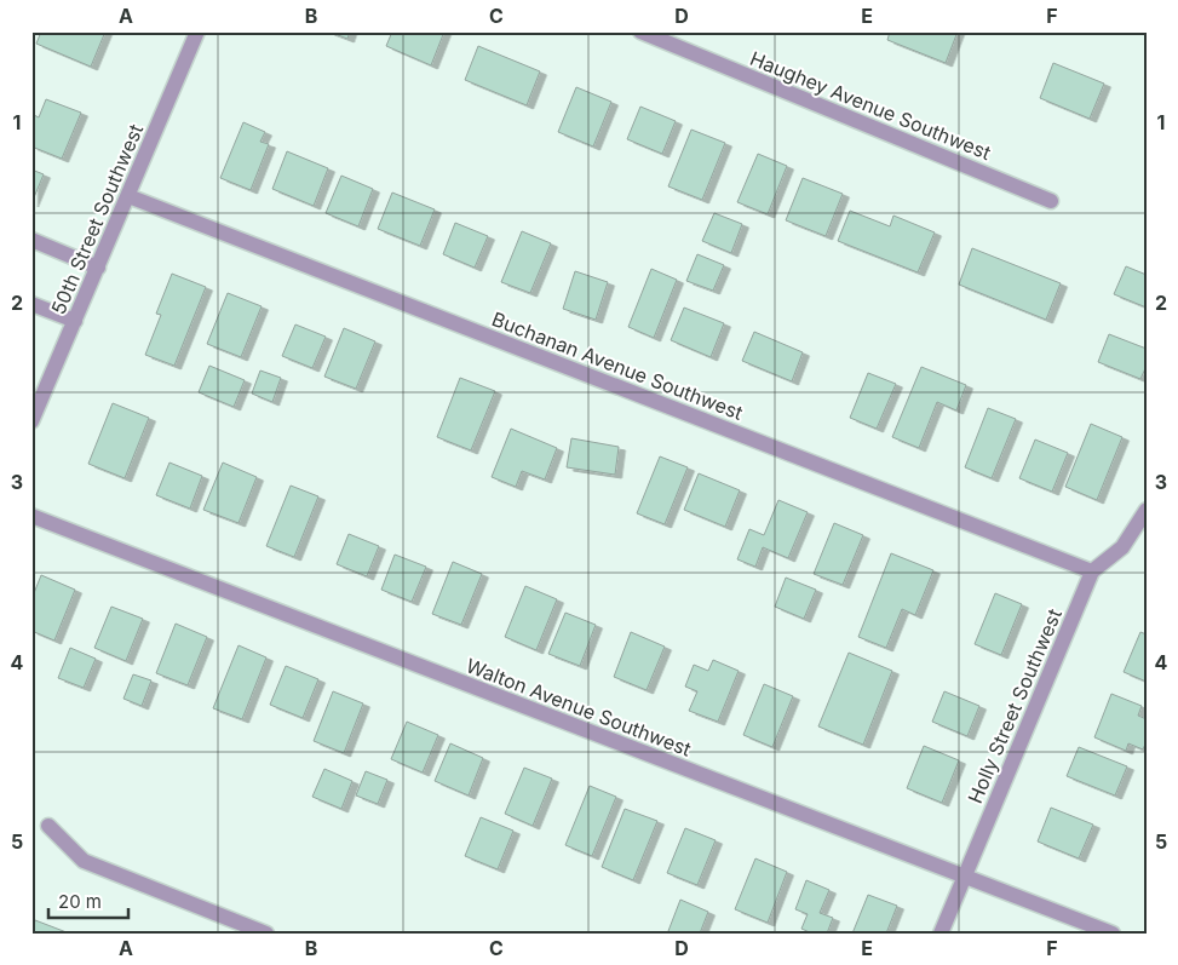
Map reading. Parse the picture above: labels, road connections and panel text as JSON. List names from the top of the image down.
{
  "streets": {
    "street": [
      "Haughey Avenue Southwest",
      "50th Street Southwest",
      "Buchanan Avenue Southwest",
      "Holly Street Southwest",
      "Walton Avenue Southwest"
    ]
  },
  "crossings": [
    ["50th Street Southwest", "Buchanan Avenue Southwest"],
    ["Buchanan Avenue Southwest", "Holly Street Southwest"],
    ["Holly Street Southwest", "Walton Avenue Southwest"]
  ],
  "scale_bar": "20 m",
  "grid": {
    "columns": [
      "A",
      "B",
      "C",
      "D",
      "E",
      "F"
    ],
    "rows": [
      "1",
      "2",
      "3",
      "4",
      "5"
    ]
  }
}
